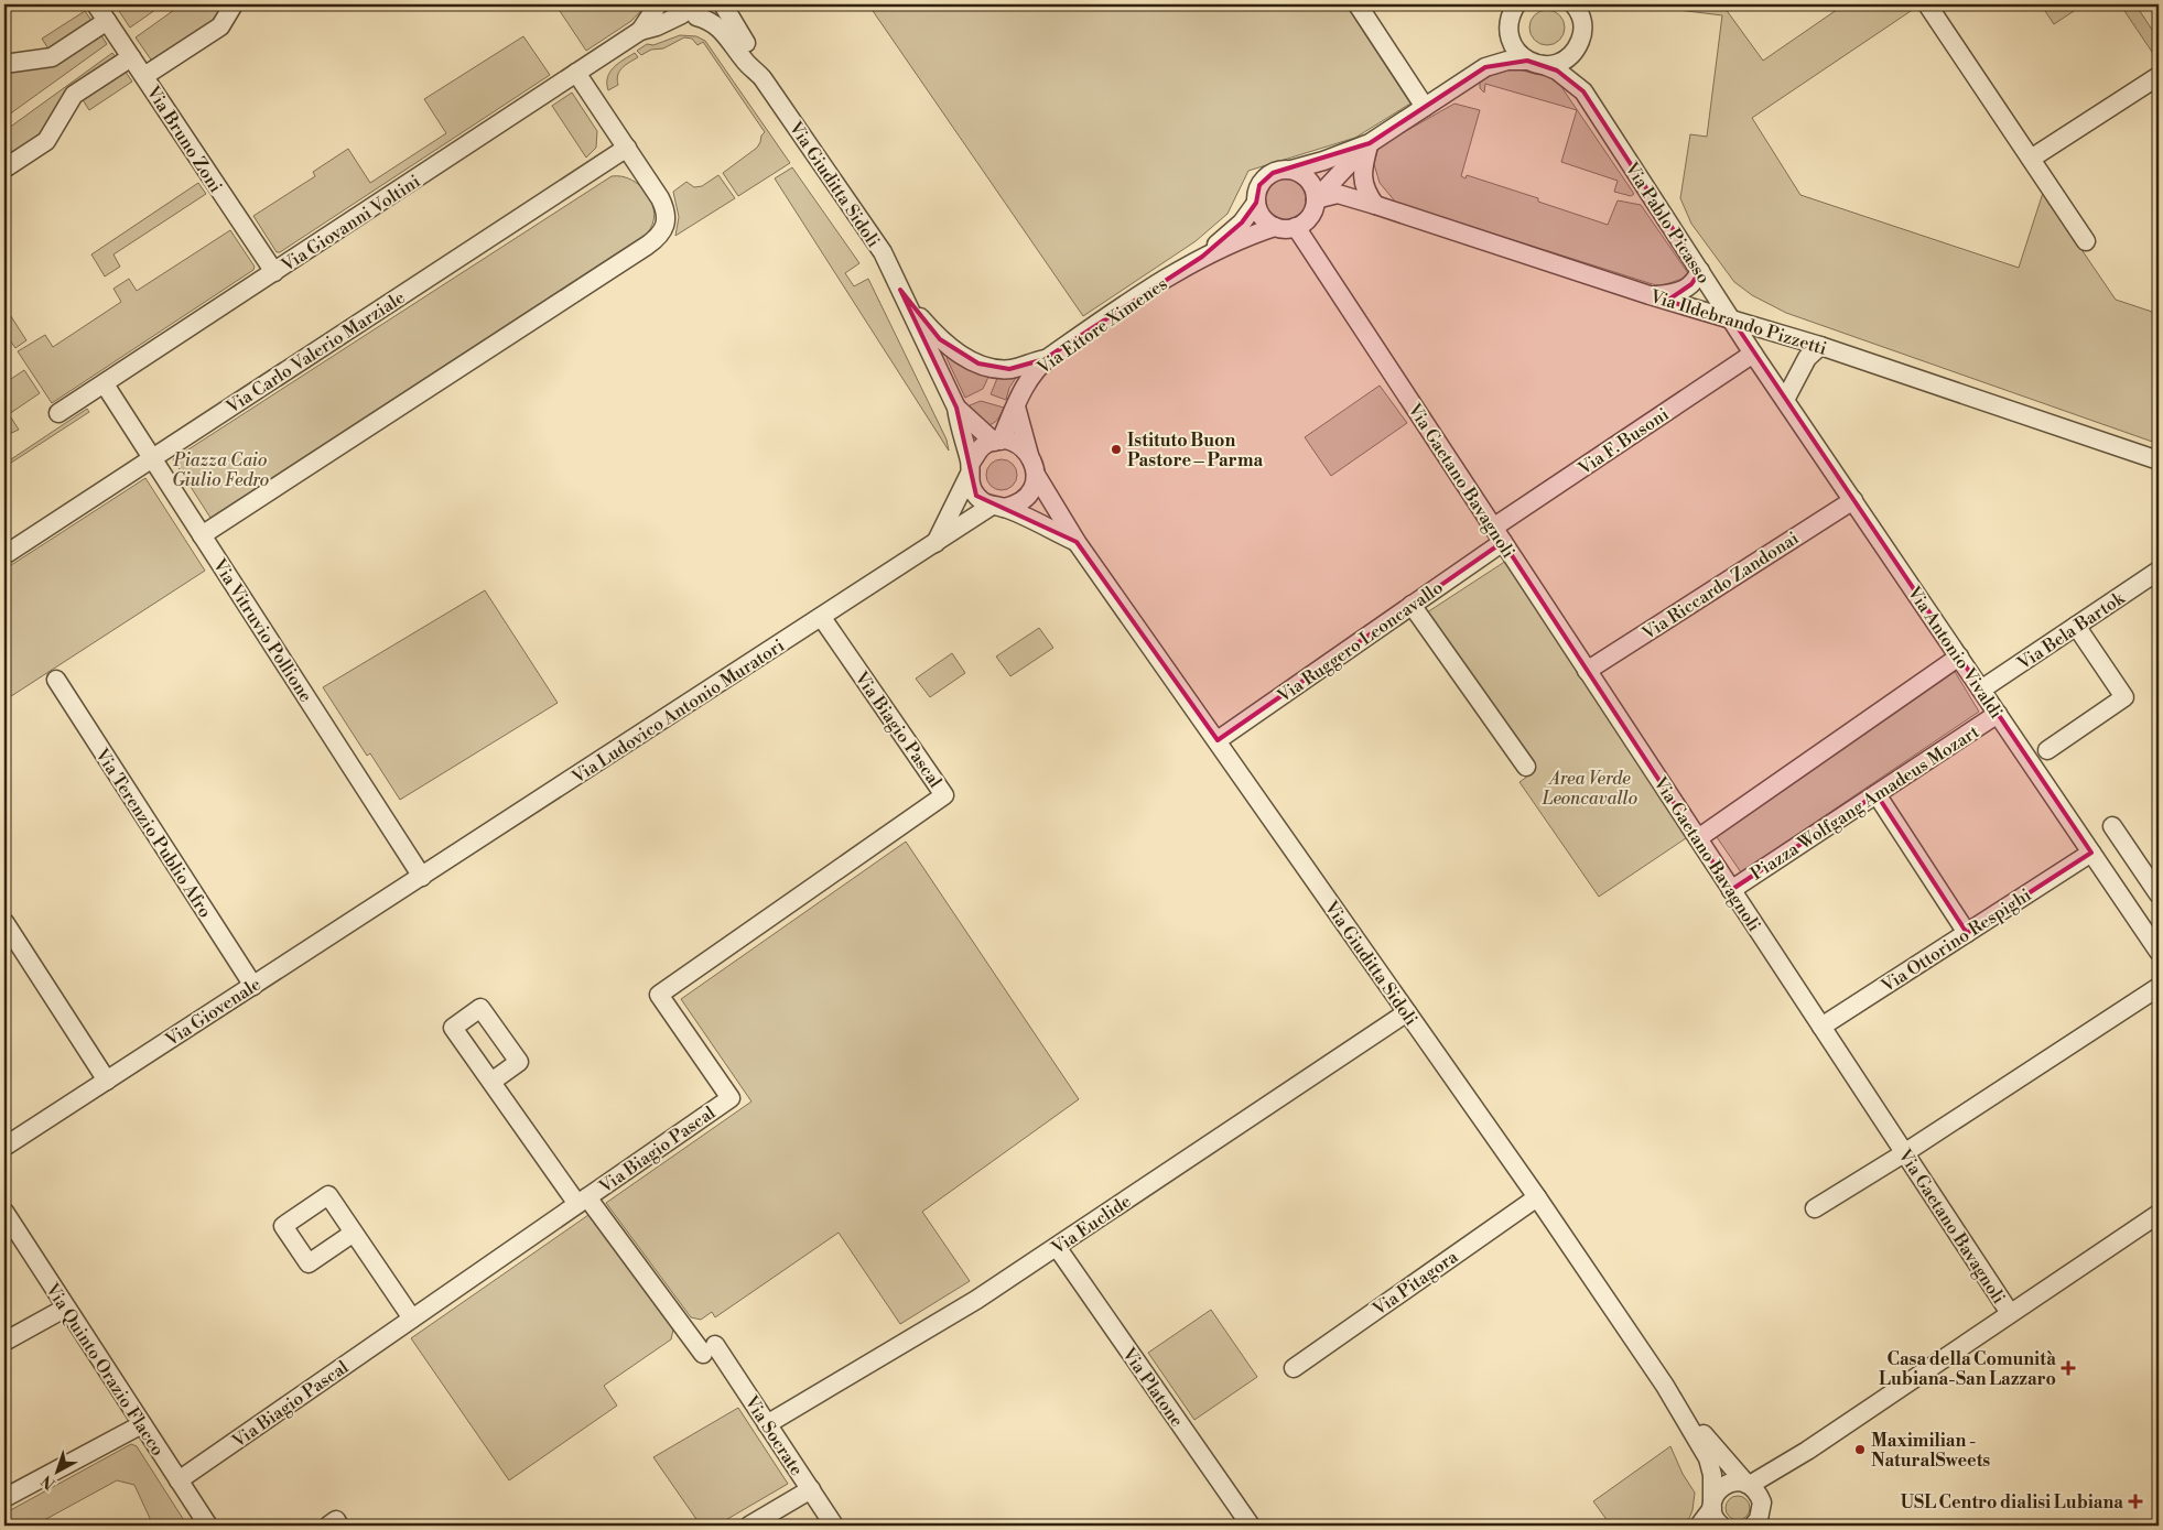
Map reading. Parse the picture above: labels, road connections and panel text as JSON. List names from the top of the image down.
{
  "streets": {
    "street": [
      "Via Bruno Zoni",
      "Via Giuditta Sidoli",
      "Via Giovanni Voltini",
      "Via Pablo Picasso",
      "Via Ildebrando Pizzetti",
      "Via Ettore Ximenes",
      "Via Carlo Valerio Marziale",
      "Via F. Busoni",
      "Via Gaetano Bavagnoli",
      "Via Riccardo Zandonai",
      "Via Vitruvio Pollione",
      "Via Bela Bartok",
      "Via Ruggero Leoncavallo",
      "Via Antonio Vivaldi",
      "Via Ludovico Antonio Muratori",
      "Via Biagio Pascal",
      "Piazza Wolfgang Amadeus Mozart",
      "Via Terenzio Publio Afro",
      "Via Ottorino Respighi",
      "Via Giovenale",
      "Via Euclide",
      "Via Pitagora",
      "Via Quinto Orazio Flacco",
      "Via Platone",
      "Via Socrate"
    ]
  },
  "crossings": [
    ["Via Bruno Zoni", "Via Giovanni Voltini"],
    ["Via Giuditta Sidoli", "Via Giovanni Voltini"],
    ["Via Giuditta Sidoli", "Via Ettore Ximenes"],
    ["Via Giuditta Sidoli", "Via Ruggero Leoncavallo"],
    ["Via Giuditta Sidoli", "Via Ludovico Antonio Muratori"],
    ["Via Giuditta Sidoli", "Via Euclide"],
    ["Via Giuditta Sidoli", "Via Pitagora"],
    ["Via Giovanni Voltini", "Via Vitruvio Pollione"],
    ["Via Pablo Picasso", "Via Ildebrando Pizzetti"],
    ["Via Pablo Picasso", "Via Ettore Ximenes"],
    ["Via Pablo Picasso", "Via F. Busoni"],
    ["Via Pablo Picasso", "Via Antonio Vivaldi"],
    ["Via Ildebrando Pizzetti", "Via Ettore Ximenes"],
    ["Via Ildebrando Pizzetti", "Via Gaetano Bavagnoli"],
    ["Via Ettore Ximenes", "Via Gaetano Bavagnoli"],
    ["Via Ettore Ximenes", "Via Ludovico Antonio Muratori"],
    ["Via Carlo Valerio Marziale", "Via Vitruvio Pollione"],
    ["Via F. Busoni", "Via Gaetano Bavagnoli"],
    ["Via F. Busoni", "Via Ruggero Leoncavallo"],
    ["Via F. Busoni", "Via Antonio Vivaldi"],
    ["Via Gaetano Bavagnoli", "Via Riccardo Zandonai"],
    ["Via Gaetano Bavagnoli", "Via Ruggero Leoncavallo"],
    ["Via Gaetano Bavagnoli", "Piazza Wolfgang Amadeus Mozart"],
    ["Via Gaetano Bavagnoli", "Via Ottorino Respighi"],
    ["Via Riccardo Zandonai", "Via Antonio Vivaldi"],
    ["Via Vitruvio Pollione", "Via Ludovico Antonio Muratori"],
    ["Via Vitruvio Pollione", "Via Giovenale"],
    ["Via Bela Bartok", "Via Antonio Vivaldi"],
    ["Via Antonio Vivaldi", "Piazza Wolfgang Amadeus Mozart"],
    ["Via Antonio Vivaldi", "Via Ottorino Respighi"],
    ["Via Ludovico Antonio Muratori", "Via Biagio Pascal"],
    ["Via Ludovico Antonio Muratori", "Via Giovenale"],
    ["Via Biagio Pascal", "Via Quinto Orazio Flacco"],
    ["Via Biagio Pascal", "Via Socrate"],
    ["Via Terenzio Publio Afro", "Via Giovenale"],
    ["Via Euclide", "Via Platone"],
    ["Via Euclide", "Via Socrate"]
  ],
  "parks": ["Piazza Caio Giulio Fedro", "Area Verde Leoncavallo"],
  "places": {
    "other": ["Istituto Buon Pastore – Parma", "Maximilian - NaturalSweets"],
    "health": ["Casa della Comunità Lubiana-San Lazzaro", "USL Centro dialisi Lubiana"]
  },
  "north": "bottom left"
}
